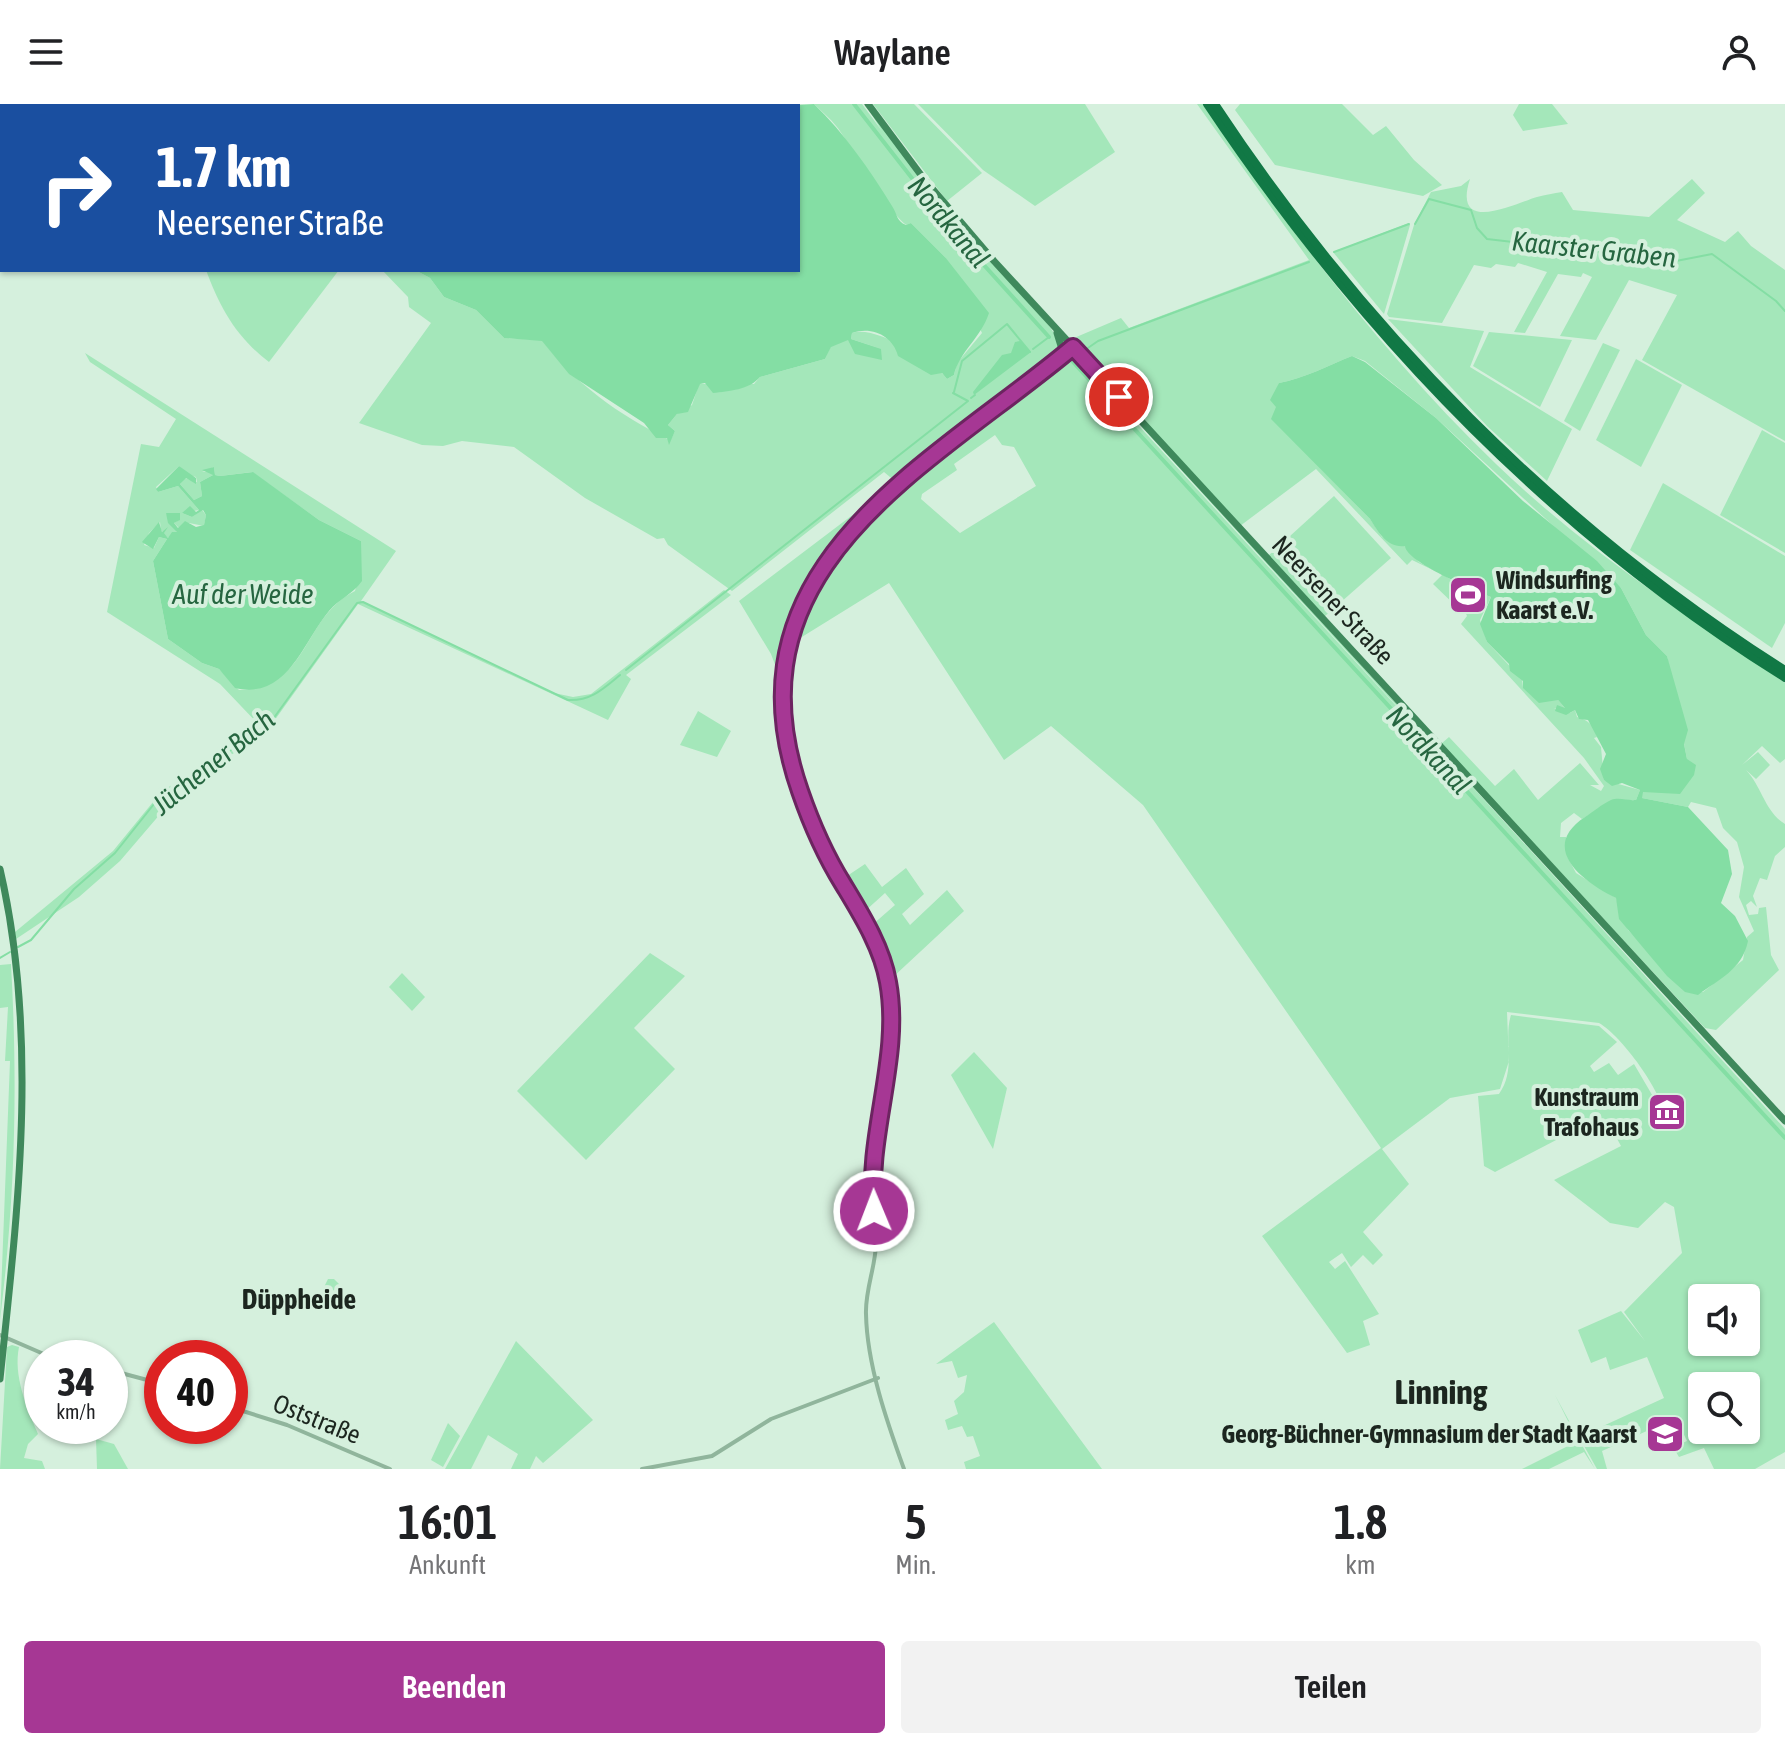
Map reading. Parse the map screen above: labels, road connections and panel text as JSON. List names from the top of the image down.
{
  "streets": {
    "main road": ["Neersener Straße"],
    "street": ["Oststraße"]
  },
  "districts": ["Düppheide", "Linning"],
  "water": [
    "Nordkanal",
    "Kaarster Graben",
    "Auf der Weide",
    "Jüchener Bach"
  ],
  "places": {
    "sports": ["Windsurfing Kaarst e.V."],
    "museum": ["Kunstraum Trafohaus"],
    "school or university": ["Georg-Büchner-Gymnasium der Stadt Kaarst"]
  },
  "page": {
    "header": "Waylane",
    "turn": ["1.7 km", "Neersener Straße"],
    "speed": "34 km/h",
    "limit": "40",
    "eta": [
      "16:01",
      "Ankunft",
      "5",
      "Min.",
      "1.8",
      "km"
    ],
    "buttons": ["Beenden", "Teilen"]
  }
}
